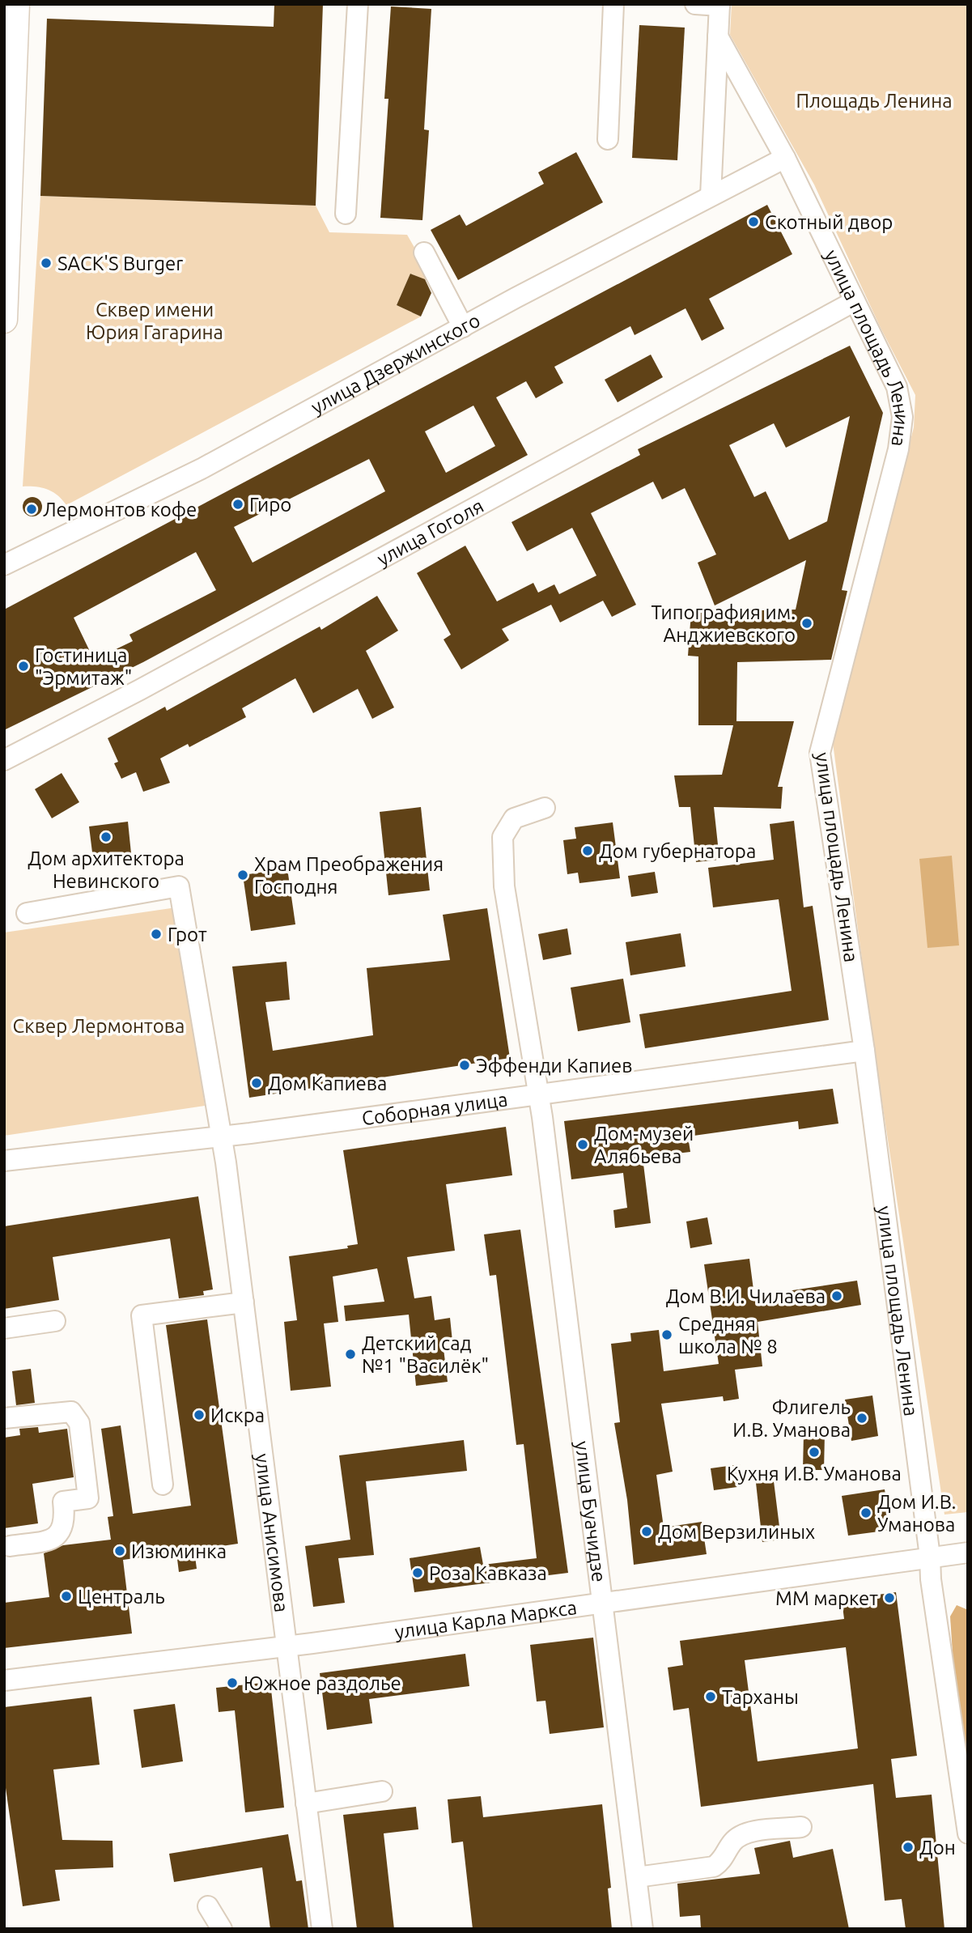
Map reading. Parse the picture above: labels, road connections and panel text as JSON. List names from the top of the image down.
{
  "streets": {
    "street": [
      "улица площадь Ленина",
      "улица Дзержинского",
      "улица Гоголя",
      "Соборная улица",
      "улица Буачидзе",
      "улица Анисимова",
      "улица Карла Маркса"
    ]
  },
  "crossings": [
    ["улица площадь Ленина", "улица Дзержинского"],
    ["улица площадь Ленина", "улица Гоголя"],
    ["улица площадь Ленина", "Соборная улица"],
    ["улица площадь Ленина", "улица Карла Маркса"],
    ["Соборная улица", "улица Буачидзе"],
    ["Соборная улица", "улица Анисимова"],
    ["улица Буачидзе", "улица Карла Маркса"],
    ["улица Анисимова", "улица Карла Маркса"]
  ],
  "parks": ["Площадь Ленина", "Сквер имени Юрия Гагарина", "Сквер Лермонтова"],
  "places": [
    "Скотный двор",
    "SACK'S Burger",
    "Гиро",
    "Лермонтов кофе",
    "Типография им. Анджиевского",
    "Гостиница \"Эрмитаж\"",
    "Дом архитектора Невинского",
    "Дом губернатора",
    "Храм Преображения Господня",
    "Грот",
    "Эффенди Капиев",
    "Дом Капиева",
    "Дом-музей Алябьева",
    "Дом В.И. Чилаева",
    "Средняя школа № 8",
    "Детский сад №1 \"Василёк\"",
    "Искра",
    "Флигель И.В. Уманова",
    "Кухня И.В. Уманова",
    "Дом И.В. Уманова",
    "Дом Верзилиных",
    "Изюминка",
    "Роза Кавказа",
    "Централь",
    "ММ маркет",
    "Южное раздолье",
    "Тарханы",
    "Дон"
  ]
}
